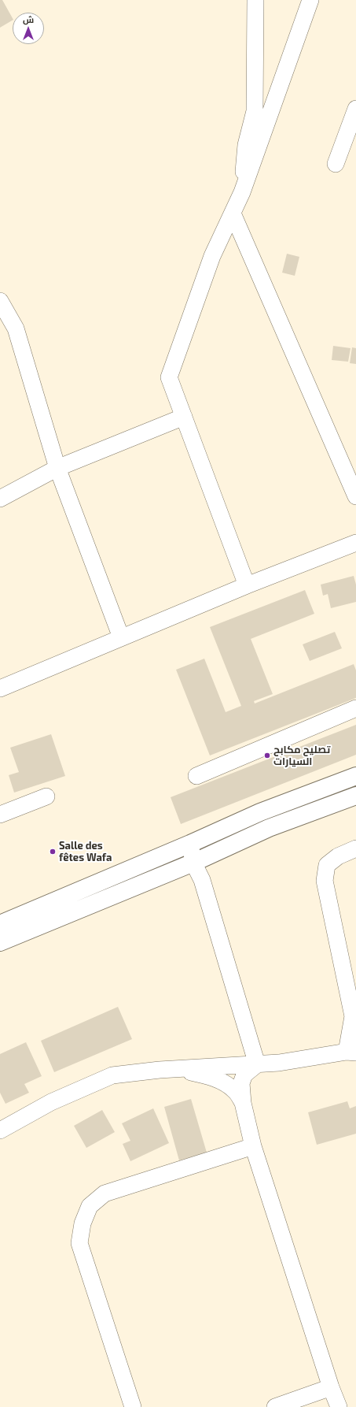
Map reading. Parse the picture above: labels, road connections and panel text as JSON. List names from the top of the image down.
{
  "places": ["تصليح مكابح السيارات", "Salle des fêtes Wafa"],
  "north": "top"
}
